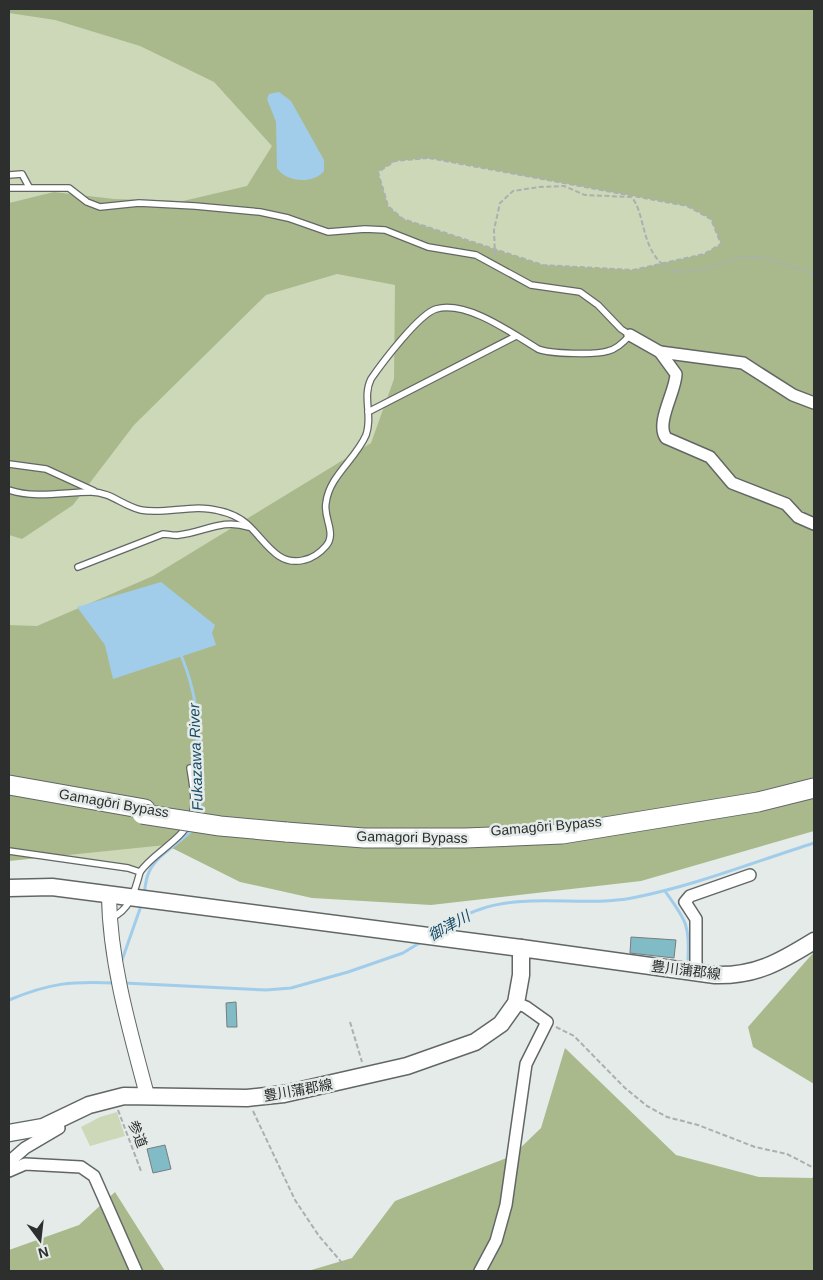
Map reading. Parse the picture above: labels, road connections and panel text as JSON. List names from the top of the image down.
{
  "streets": {
    "highway": ["Gamagōri Bypass", "Gamagori Bypass"],
    "main road": ["豊川蒲郡線"],
    "path": ["参道"]
  },
  "crossings": [
    ["Gamagōri Bypass", "Gamagori Bypass"]
  ],
  "water": ["Fukazawa River", "御津川"],
  "north": "bottom"
}
